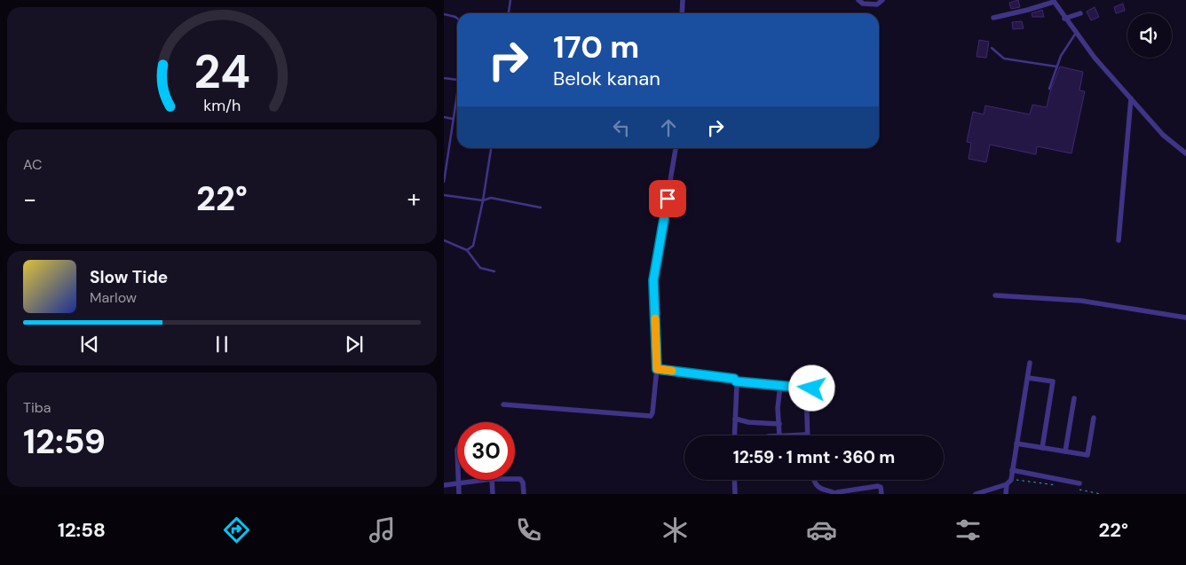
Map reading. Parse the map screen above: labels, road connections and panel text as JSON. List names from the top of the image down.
{
  "page": {
    "turn": ["170 m", "Belok kanan"],
    "tile": [
      "AC",
      ["Tiba", "12:59"]
    ],
    "heat": ["−", "22°", "+"],
    "song": ["Slow Tide", "Marlow"],
    "limit": "30",
    "trip": "12:59 · 1 mnt · 360 m",
    "tabs": ["12:58", "22°"],
    "gauge": ["24", "km/h"]
  }
}
